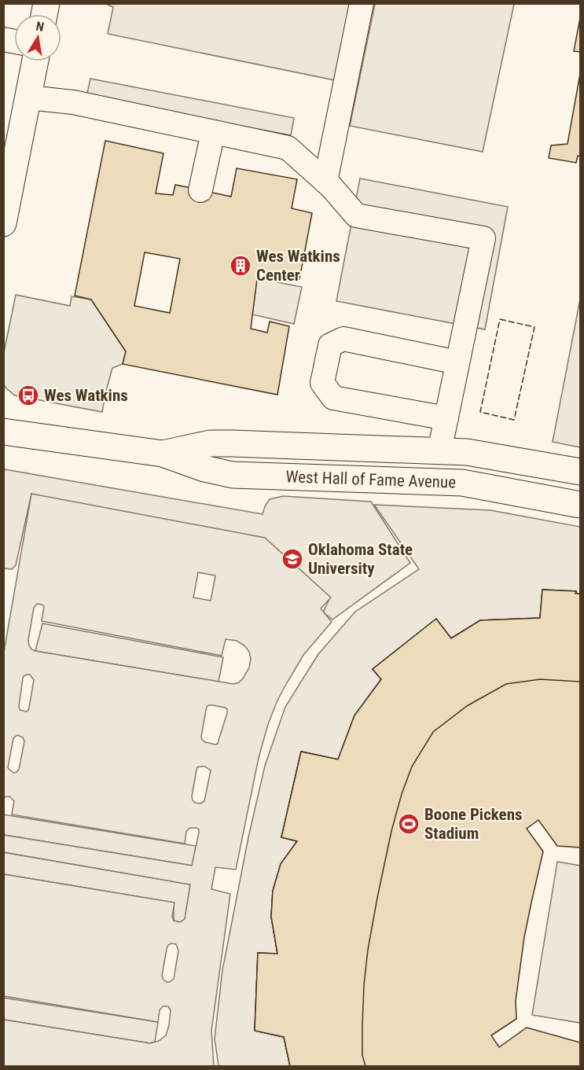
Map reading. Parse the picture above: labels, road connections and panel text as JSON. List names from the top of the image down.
{
  "streets": {
    "main road": ["West Hall of Fame Avenue"]
  },
  "places": {
    "building": ["Wes Watkins Center"],
    "bus stop": ["Wes Watkins"],
    "school or university": ["Oklahoma State University"],
    "sports": ["Boone Pickens Stadium"]
  },
  "north": "top"
}
